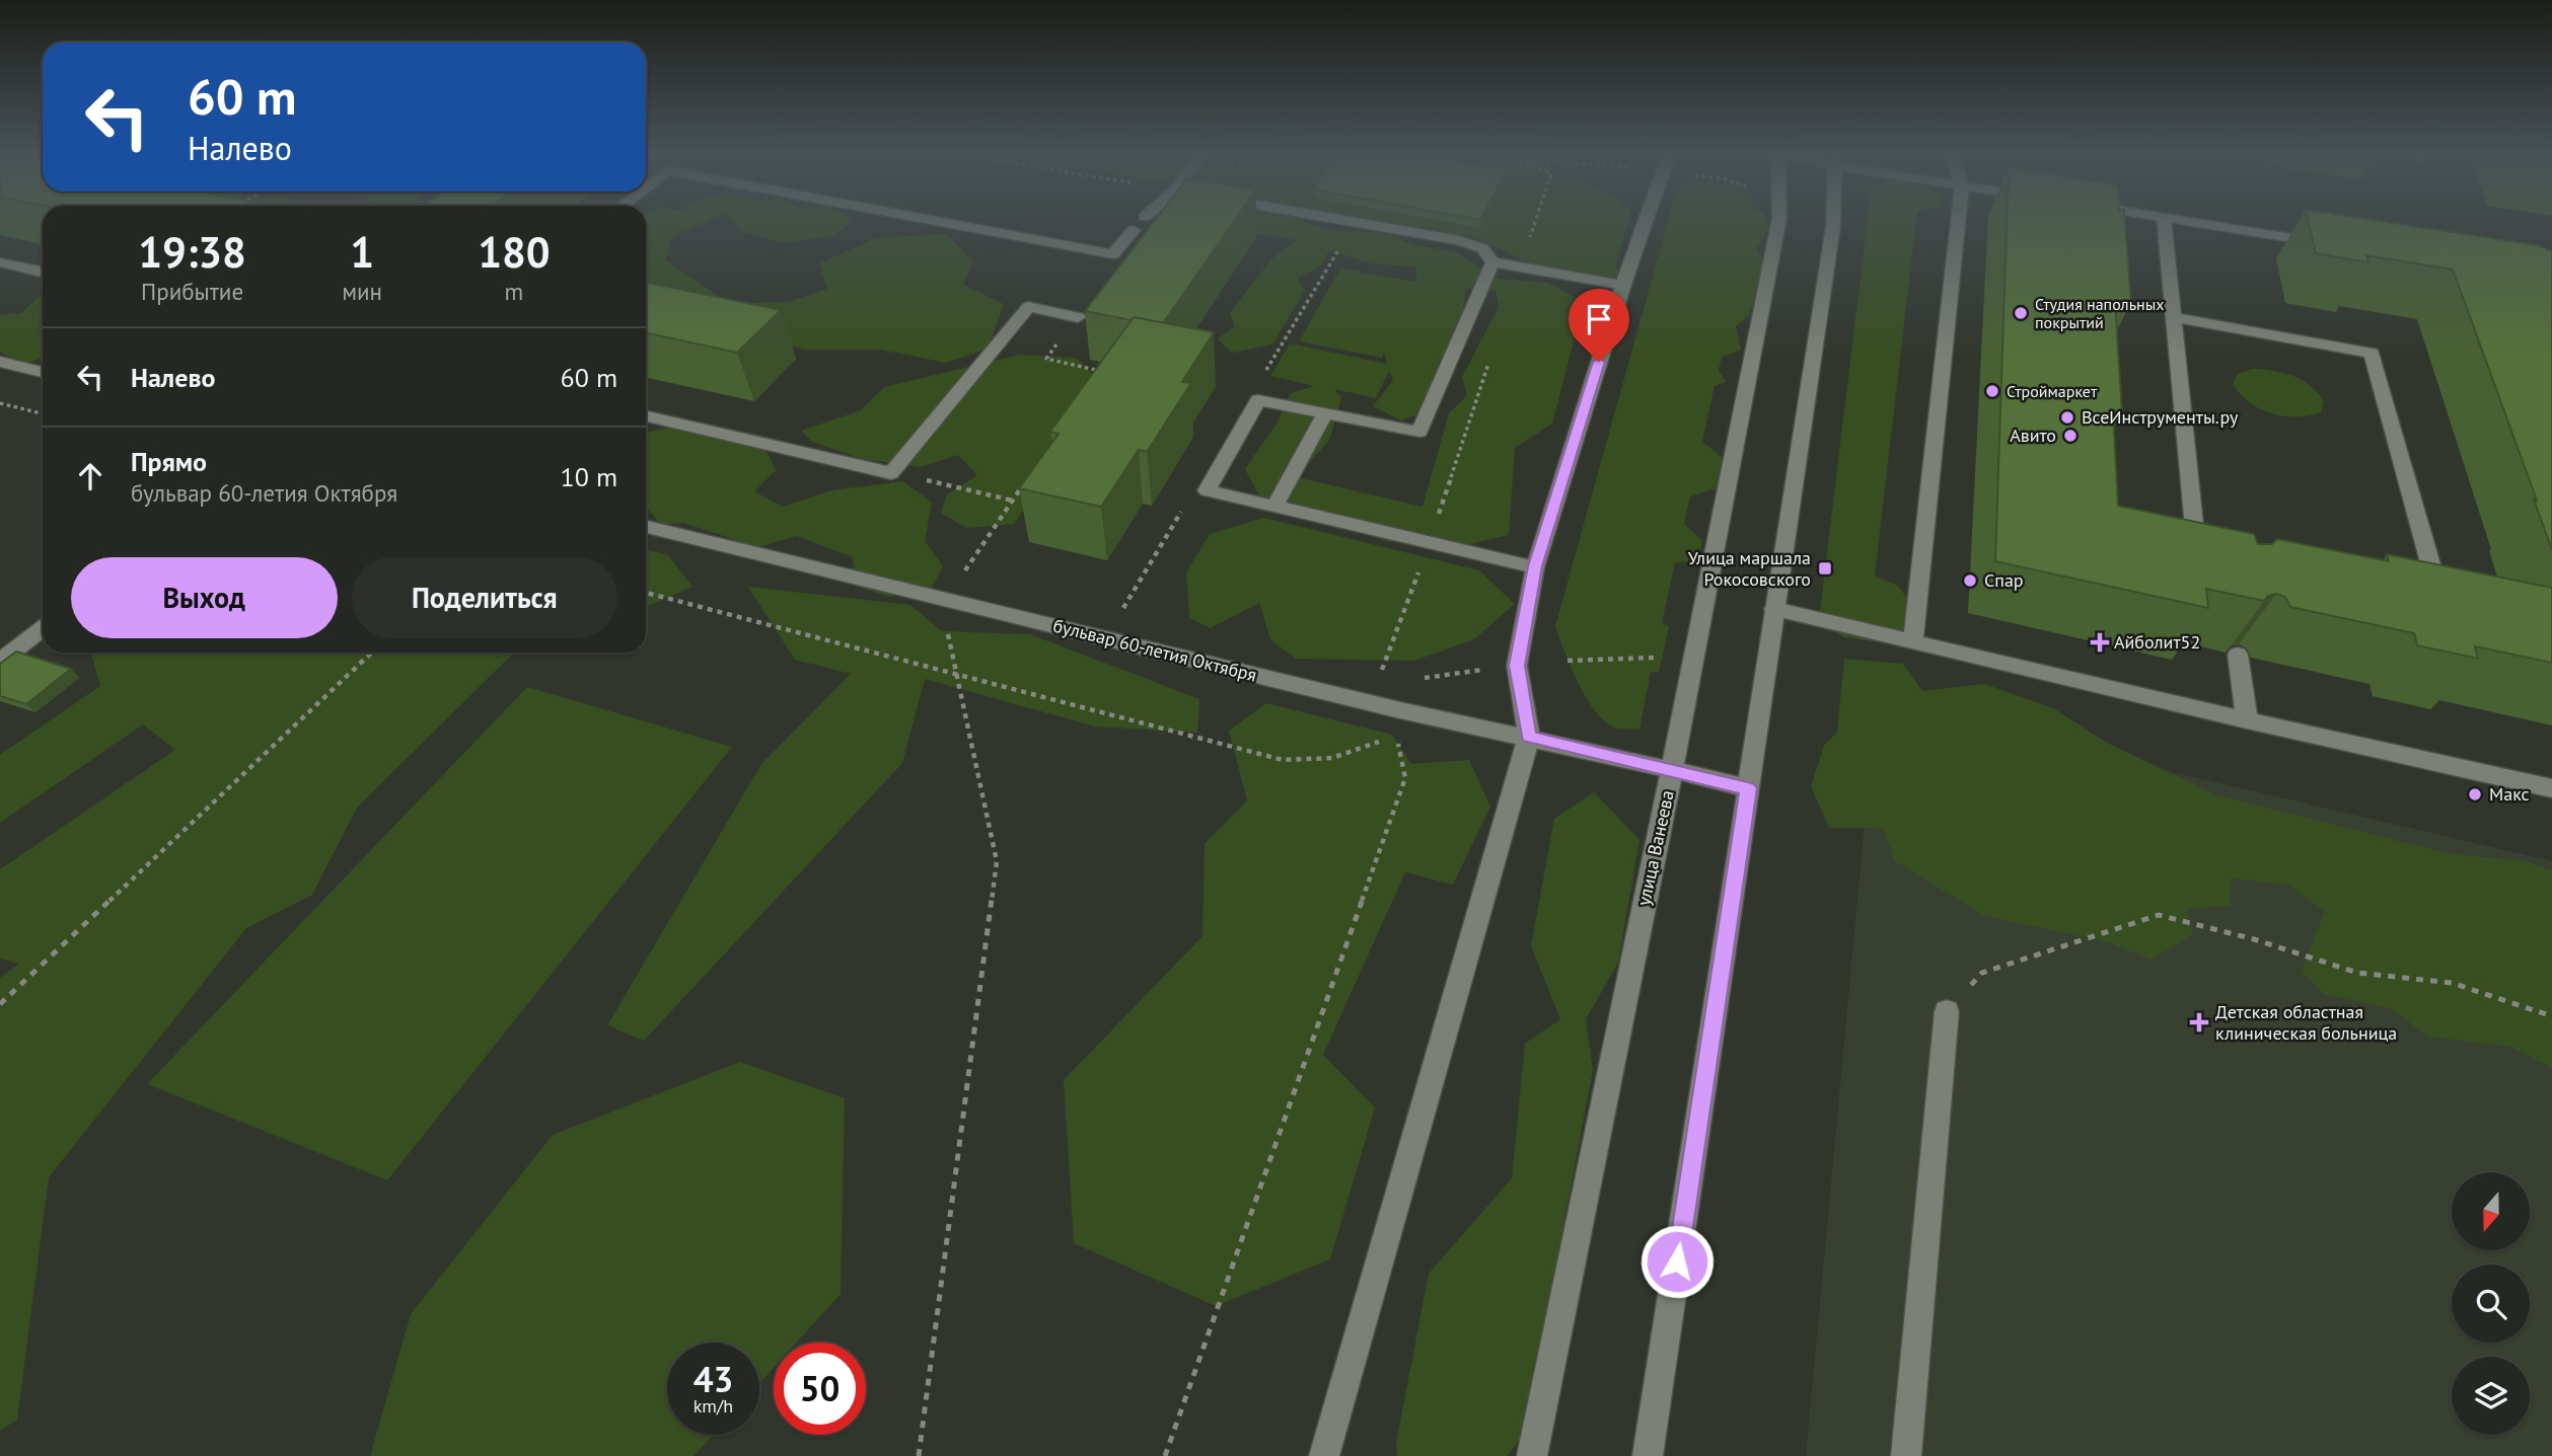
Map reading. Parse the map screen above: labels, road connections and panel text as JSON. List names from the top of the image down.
{
  "streets": {
    "main road": ["бульвар 60-летия Октября", "улица Ванеева"]
  },
  "crossings": [
    ["бульвар 60-летия Октября", "улица Ванеева"]
  ],
  "places": {
    "other": [
      "Студия напольных покрытий",
      "Строймаркет",
      "ВсеИнструменты.ру",
      "Авито",
      "Спар",
      "Макс"
    ],
    "transit": ["Улица маршала Рокосовского"],
    "health": ["Айболит52", "Детская областная клиническая больница"]
  },
  "north": "bottom",
  "page": {
    "turn": ["60 m", "Налево"],
    "eta": [
      "19:38",
      "Прибытие",
      "1",
      "мин",
      "180",
      "m"
    ],
    "list": [
      {
        "name": "Налево",
        "value": "60 m"
      },
      {
        "name": "Прямо",
        "note": "бульвар 60-летия Октября",
        "value": "10 m"
      }
    ],
    "buttons": ["Выход", "Поделиться"],
    "speed": "43 km/h",
    "limit": "50"
  }
}
